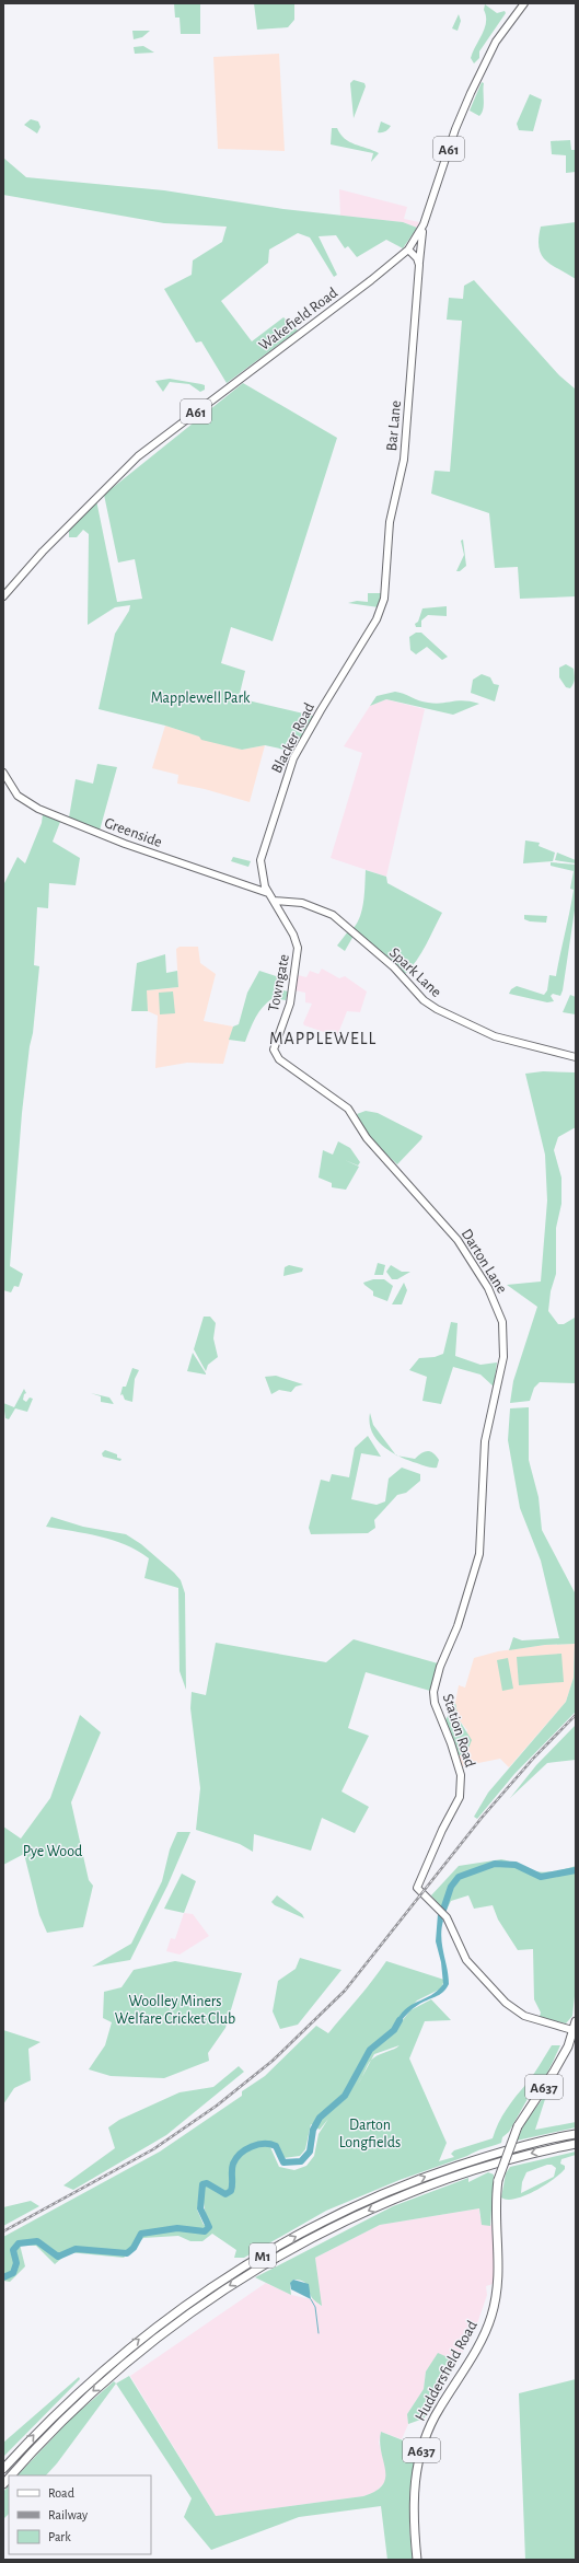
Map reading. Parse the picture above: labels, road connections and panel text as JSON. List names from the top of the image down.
{
  "streets": {
    "highway": ["A637", "M1", "Huddersfield Road"],
    "main road": [
      "A61",
      "Wakefield Road",
      "Bar Lane",
      "Blacker Road",
      "Greenside",
      "Spark Lane",
      "Towngate",
      "Darton Lane",
      "Station Road"
    ]
  },
  "crossings": [
    ["Wakefield Road", "Bar Lane"],
    ["Bar Lane", "Blacker Road"],
    ["Blacker Road", "Greenside"],
    ["Blacker Road", "Towngate"],
    ["Greenside", "Towngate"],
    ["Spark Lane", "Towngate"],
    ["Towngate", "Darton Lane"],
    ["Darton Lane", "Station Road"],
    ["Station Road", "A637"],
    ["Station Road", "Huddersfield Road"],
    ["A637", "Huddersfield Road"]
  ],
  "districts": ["MAPPLEWELL"],
  "parks": [
    "Mapplewell Park",
    "Pye Wood",
    "Woolley Miners Welfare Cricket Club",
    "Darton Longfields"
  ],
  "legend": ["Road", "Railway", "Park"]
}
